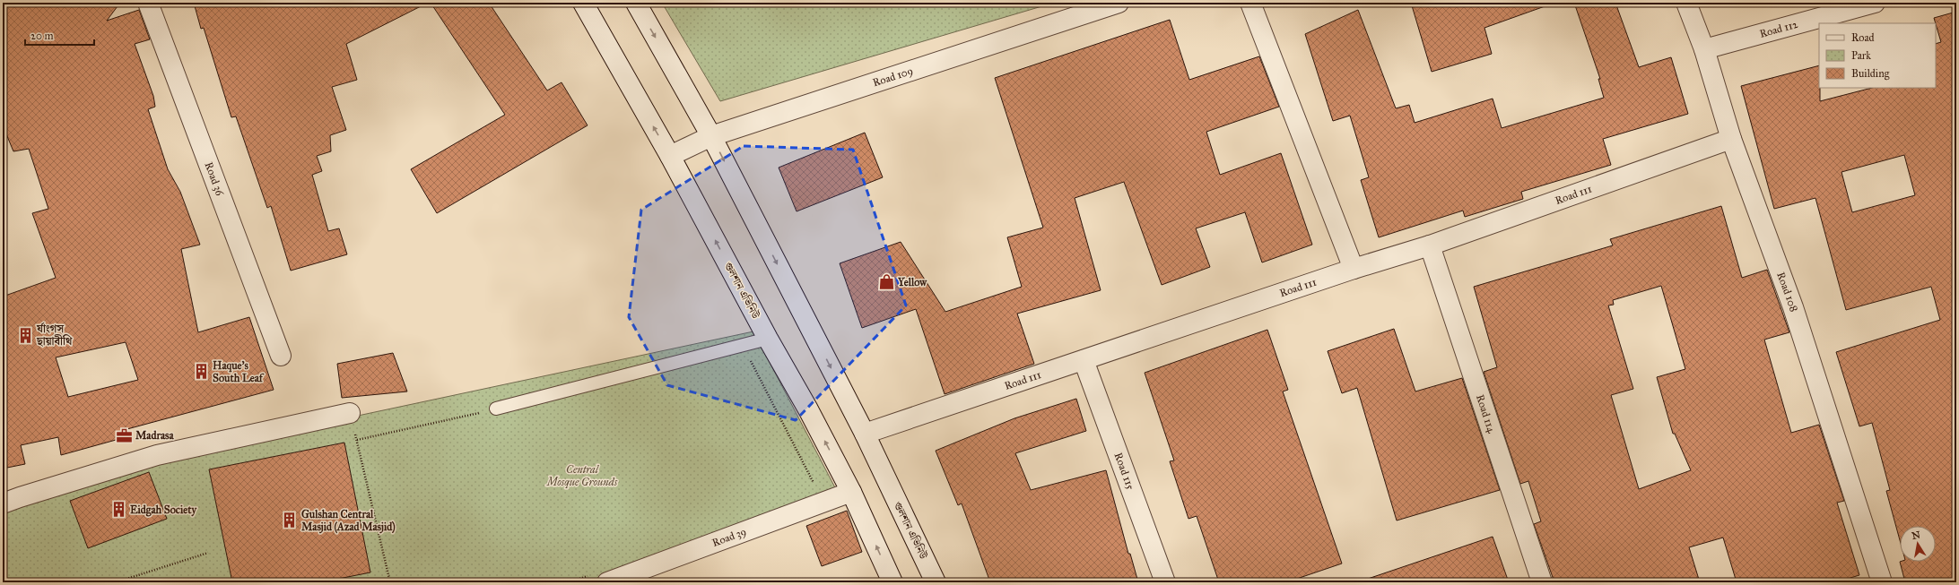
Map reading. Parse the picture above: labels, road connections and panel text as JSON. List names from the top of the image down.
{
  "streets": {
    "street": [
      "Road 112",
      "Road 109",
      "Road 36",
      "Road 111",
      "গুলশান এভিনিউ",
      "Road 108",
      "Road 114",
      "Road 115",
      "Road 39"
    ]
  },
  "crossings": [
    ["Road 112", "Road 108"],
    ["Road 109", "গুলশান এভিনিউ"],
    ["Road 111", "গুলশান এভিনিউ"],
    ["Road 111", "Road 108"],
    ["Road 111", "Road 114"],
    ["Road 111", "Road 115"],
    ["গুলশান এভিনিউ", "Road 39"]
  ],
  "parks": ["Central Mosque Grounds"],
  "places": {
    "shop": ["Yellow"],
    "building": [
      "র্যাংগস ছায়াবীথি",
      "Haque's South Leaf",
      "Eidgah Society",
      "Gulshan Central Masjid (Azad Masjid)"
    ],
    "office": ["Madrasa"]
  },
  "legend": ["Road", "Park", "Building"],
  "scale_bar": "20 m",
  "north": "top"
}
